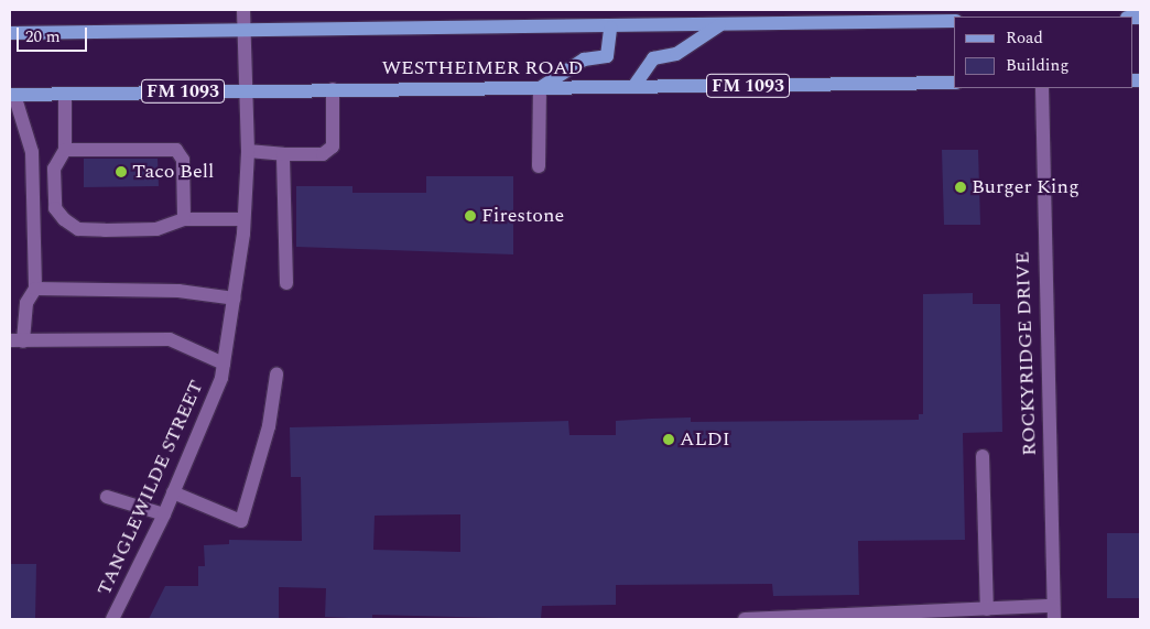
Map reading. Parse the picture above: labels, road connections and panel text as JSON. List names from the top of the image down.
{
  "streets": {
    "main road": ["WESTHEIMER ROAD", "FM 1093"],
    "street": ["ROCKYRIDGE DRIVE", "TANGLEWILDE STREET"]
  },
  "crossings": [
    ["WESTHEIMER ROAD", "TANGLEWILDE STREET"]
  ],
  "places": [
    "Taco Bell",
    "Burger King",
    "Firestone",
    "ALDI"
  ],
  "legend": ["Road", "Building"],
  "scale_bar": "20 m"
}
